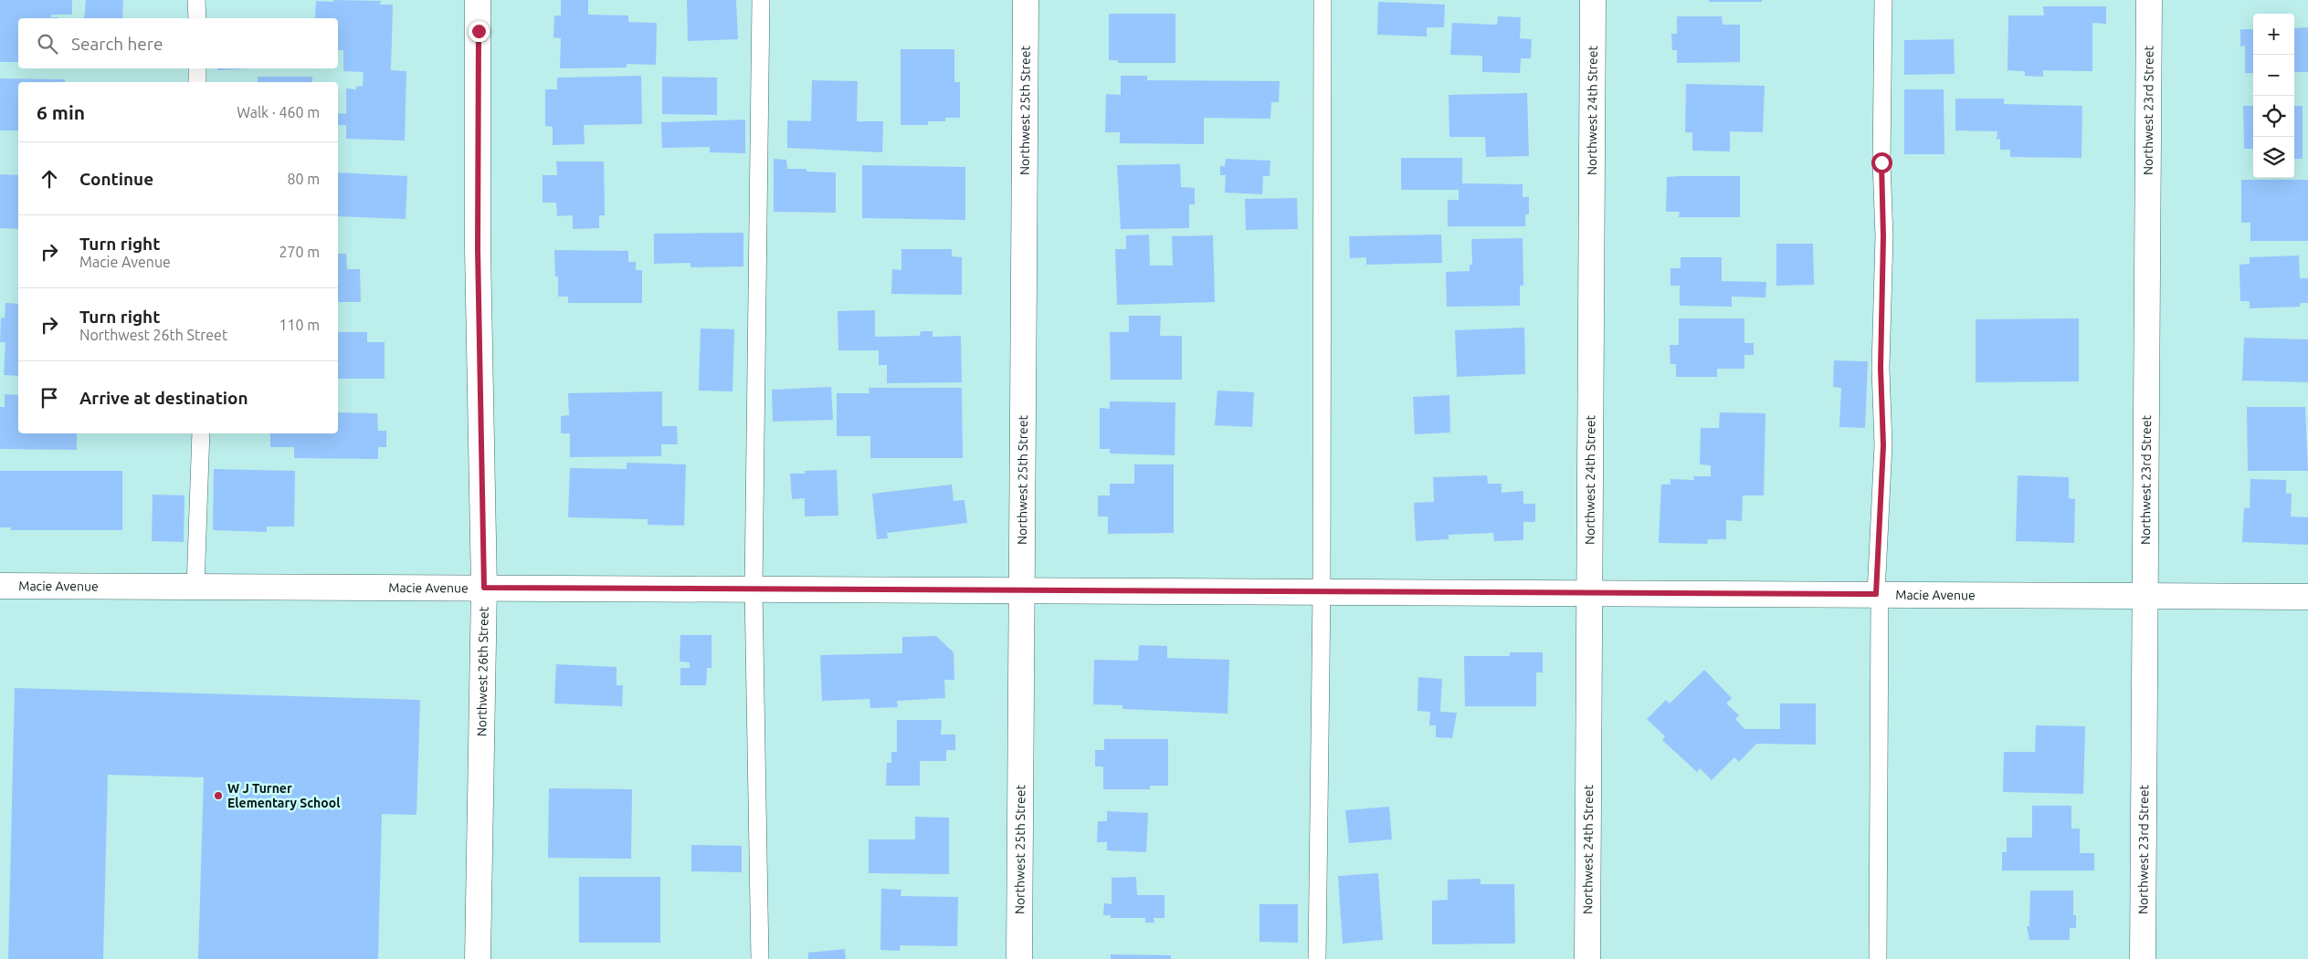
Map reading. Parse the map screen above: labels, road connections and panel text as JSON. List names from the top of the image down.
{
  "streets": {
    "street": [
      "Northwest 25th Street",
      "Northwest 24th Street",
      "Northwest 23rd Street",
      "Macie Avenue",
      "Northwest 26th Street"
    ]
  },
  "crossings": [
    ["Northwest 25th Street", "Macie Avenue"],
    ["Northwest 24th Street", "Macie Avenue"],
    ["Northwest 23rd Street", "Macie Avenue"],
    ["Macie Avenue", "Northwest 26th Street"]
  ],
  "places": ["W J Turner Elementary School"],
  "page": {
    "map_buttons": ["+", "−"],
    "search": "Search here",
    "heading": ["6 min", "Walk · 460 m"],
    "list": [
      ["Continue", "80 m"],
      ["Turn right", "Macie Avenue", "270 m"],
      ["Turn right", "Northwest 26th Street", "110 m"],
      "Arrive at destination"
    ]
  }
}
